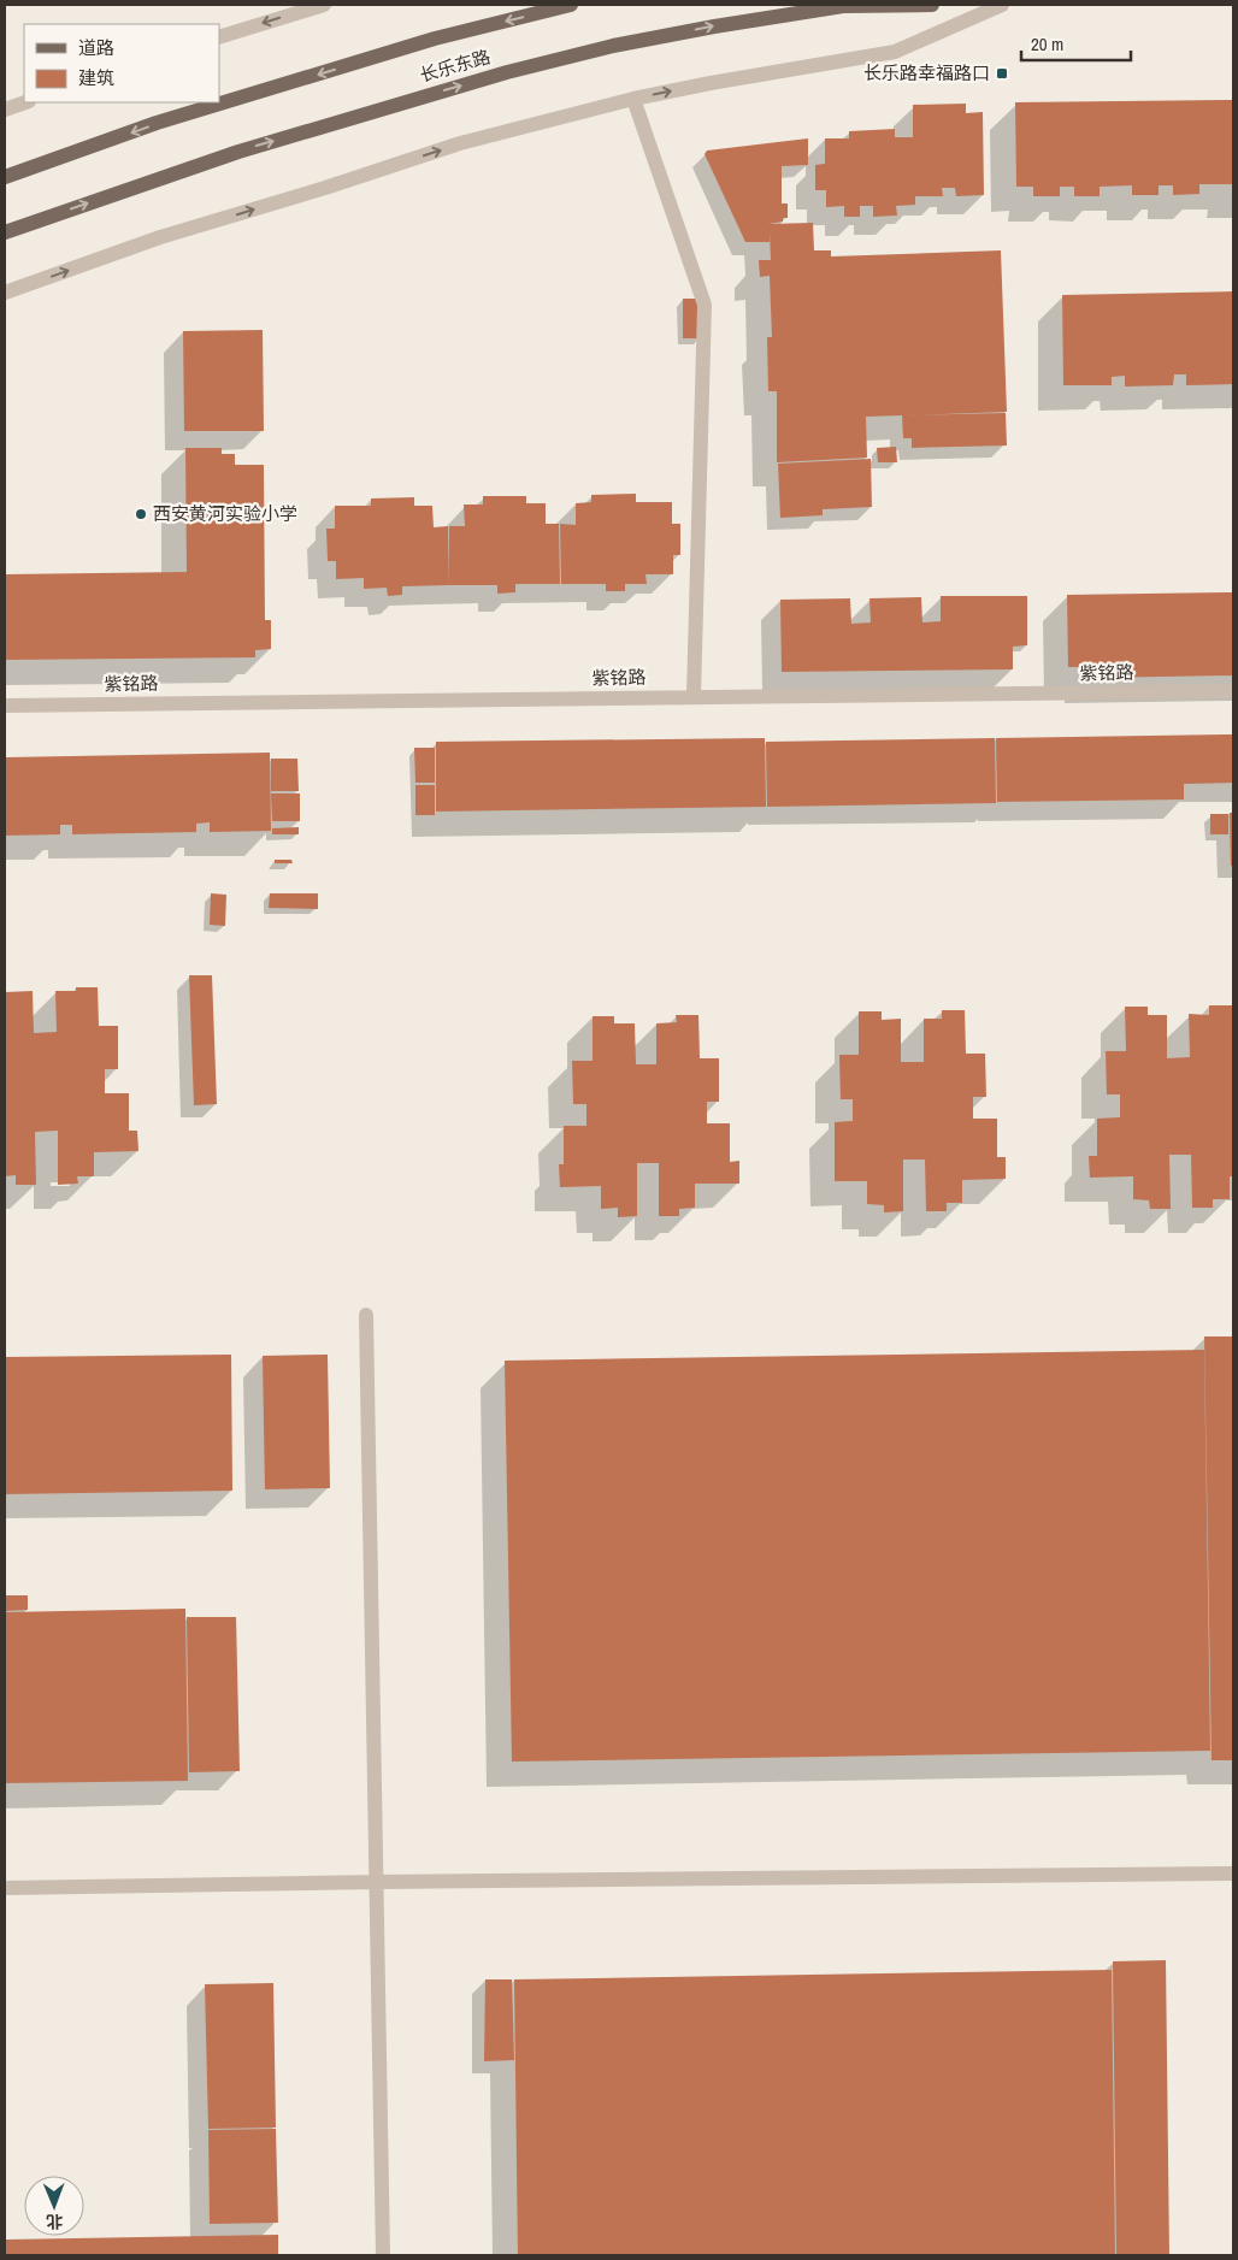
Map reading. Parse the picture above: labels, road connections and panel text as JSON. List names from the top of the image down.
{
  "streets": {
    "main road": ["长乐东路"],
    "street": ["紫铭路"]
  },
  "places": {
    "transit": ["长乐路幸福路口"],
    "other": ["西安黄河实验小学"]
  },
  "legend": ["道路", "建筑"],
  "scale_bar": "20 m",
  "north": "bottom"
}
